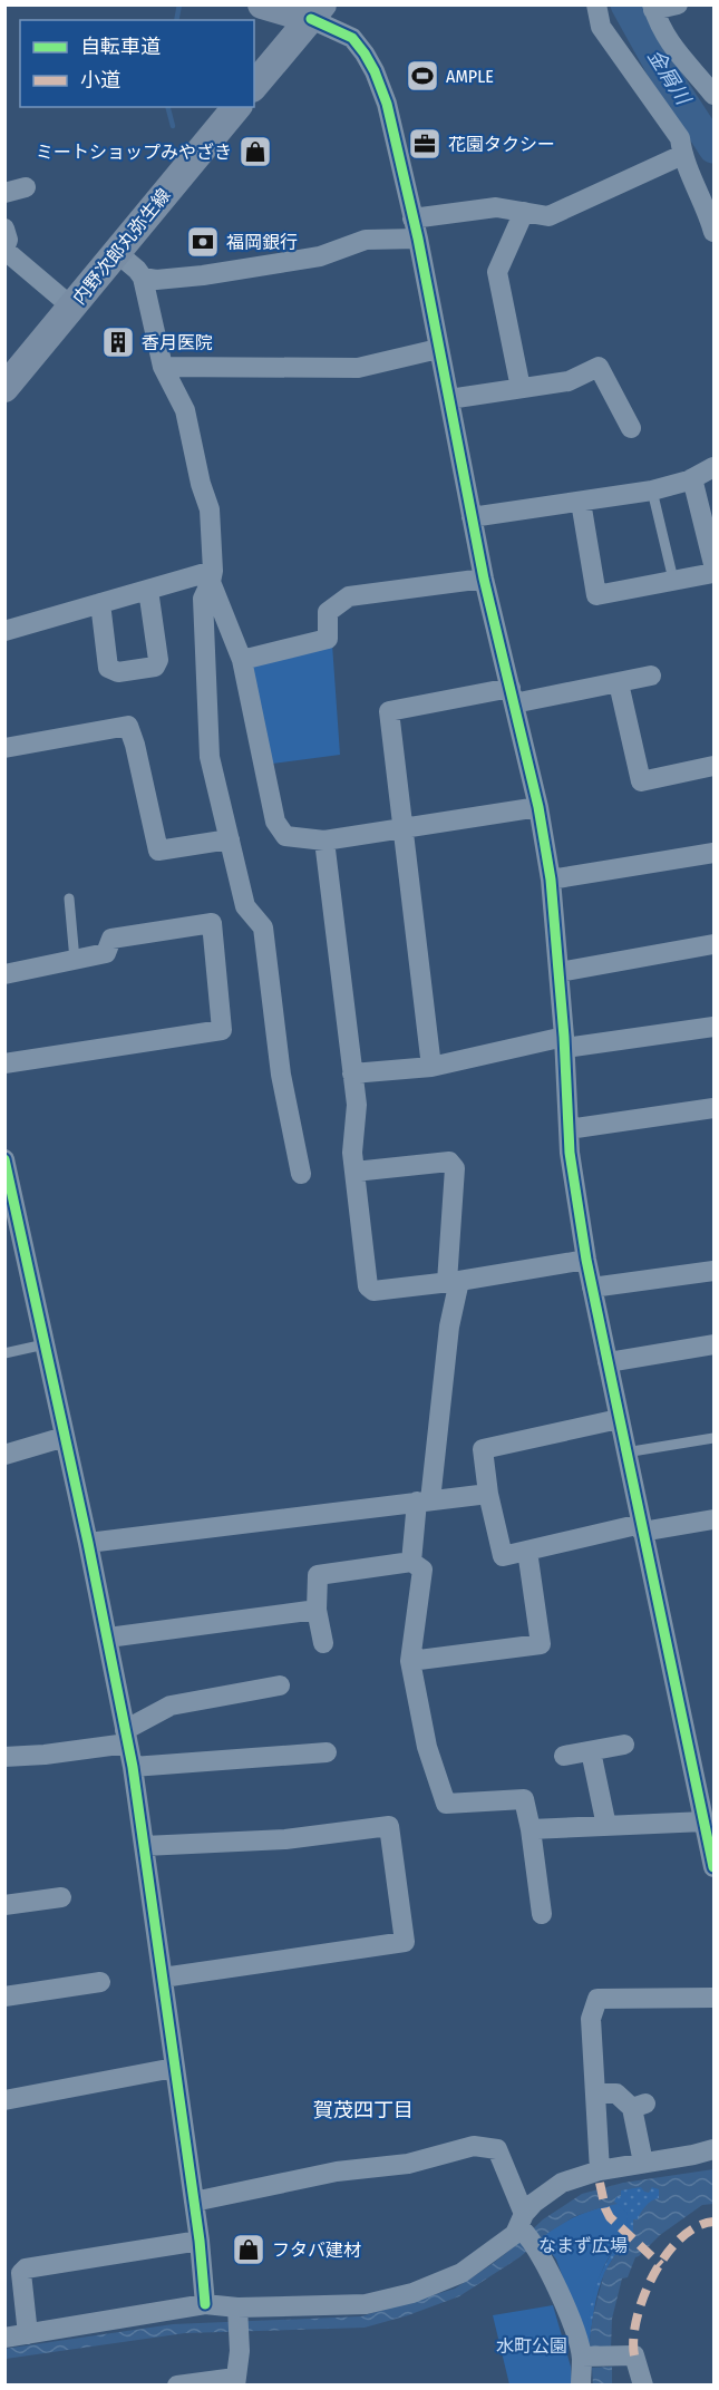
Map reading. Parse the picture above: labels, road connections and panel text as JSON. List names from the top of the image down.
{
  "streets": {
    "main road": ["内野次郎丸弥生線"]
  },
  "districts": ["賀茂四丁目"],
  "water": ["金屑川"],
  "parks": ["なまず広場", "水町公園"],
  "places": {
    "sports": ["AMPLE"],
    "office": ["花園タクシー"],
    "shop": ["ミートショップみやざき", "フタバ建材"],
    "bank": ["福岡銀行"],
    "building": ["香月医院"]
  },
  "legend": ["自転車道", "小道"]
}
